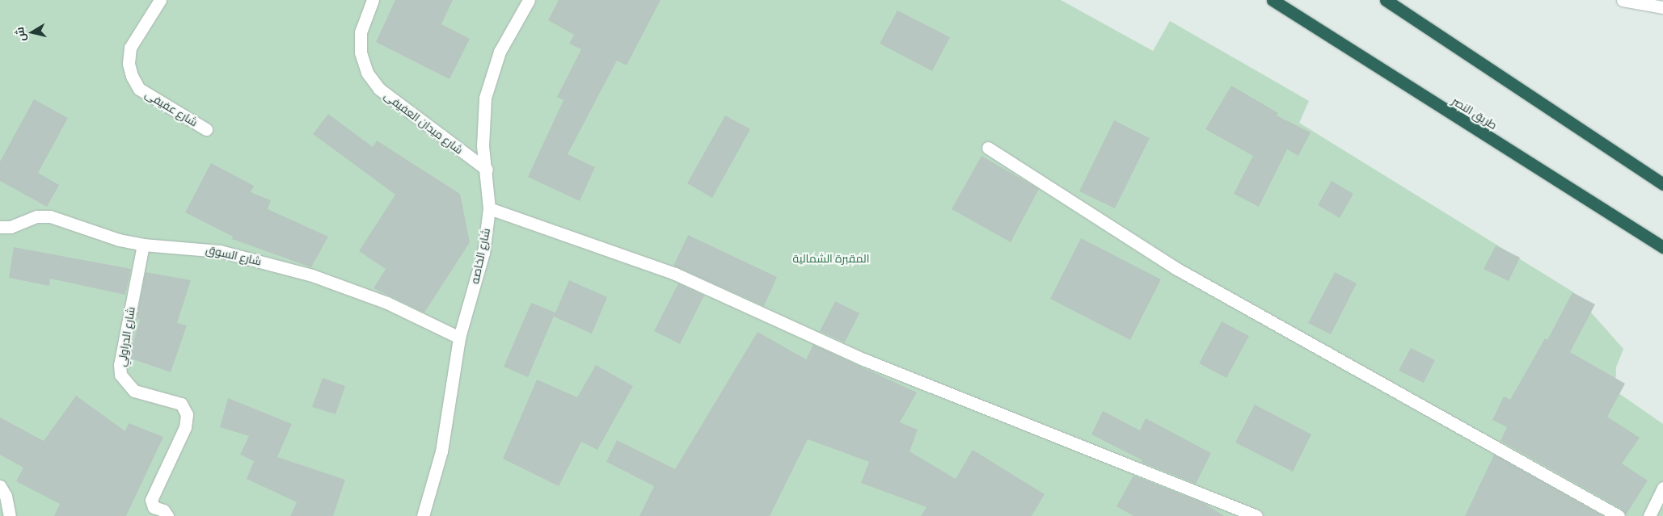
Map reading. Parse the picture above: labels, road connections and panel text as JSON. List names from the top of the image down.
{
  "streets": {
    "highway": ["طريق النصر"],
    "street": [
      "شارع عفيفى",
      "شارع ميدان العفيفى",
      "شارع السوق",
      "شارع الخاصه",
      "شارع الدراولي"
    ]
  },
  "crossings": [
    ["شارع ميدان العفيفى", "شارع الخاصه"],
    ["شارع السوق", "شارع الخاصه"],
    ["شارع السوق", "شارع الدراولي"]
  ],
  "parks": ["المقبرة الشمالية"],
  "north": "left"
}
